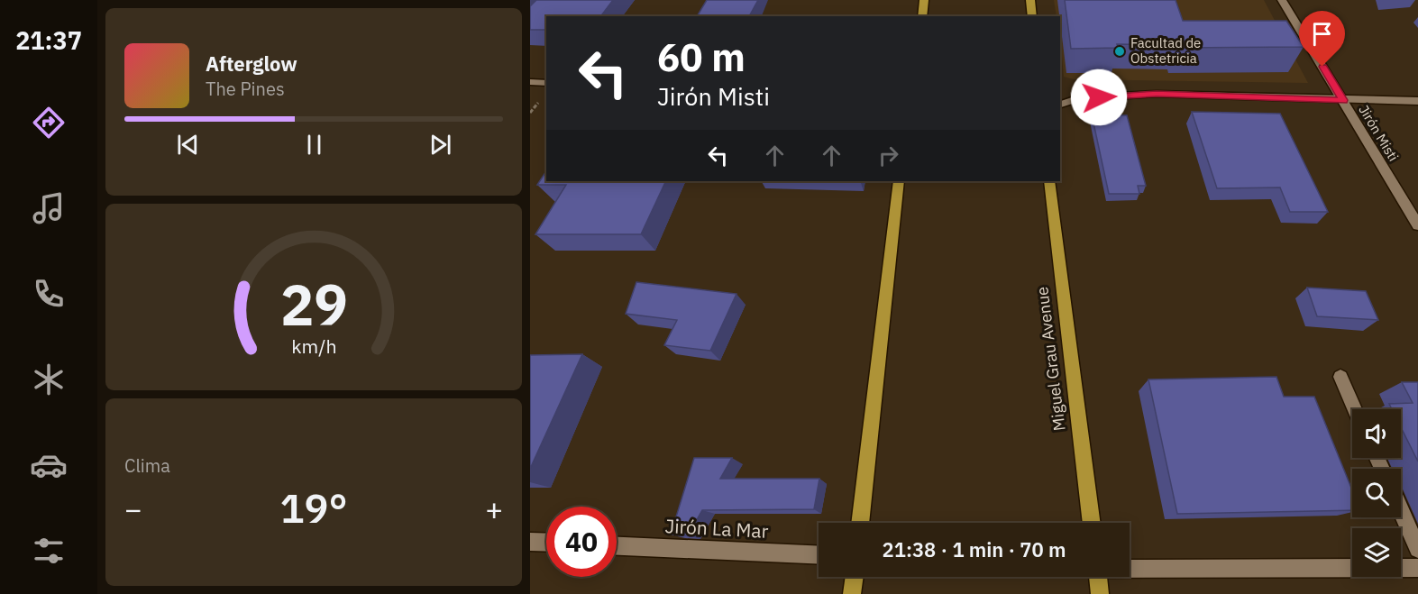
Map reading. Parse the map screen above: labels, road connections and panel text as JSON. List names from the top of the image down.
{
  "streets": {
    "main road": ["Miguel Grau Avenue"],
    "street": ["Jirón Misti", "Jirón La Mar"]
  },
  "places": ["Facultad de Obstetricia"],
  "page": {
    "tabs": "21:37",
    "turn": ["60 m", "Jirón Misti"],
    "song": ["Afterglow", "The Pines"],
    "tile": "Clima",
    "heat": ["−", "19°", "+"],
    "limit": "40",
    "trip": "21:38 · 1 min · 70 m",
    "gauge": ["29", "km/h"]
  }
}
